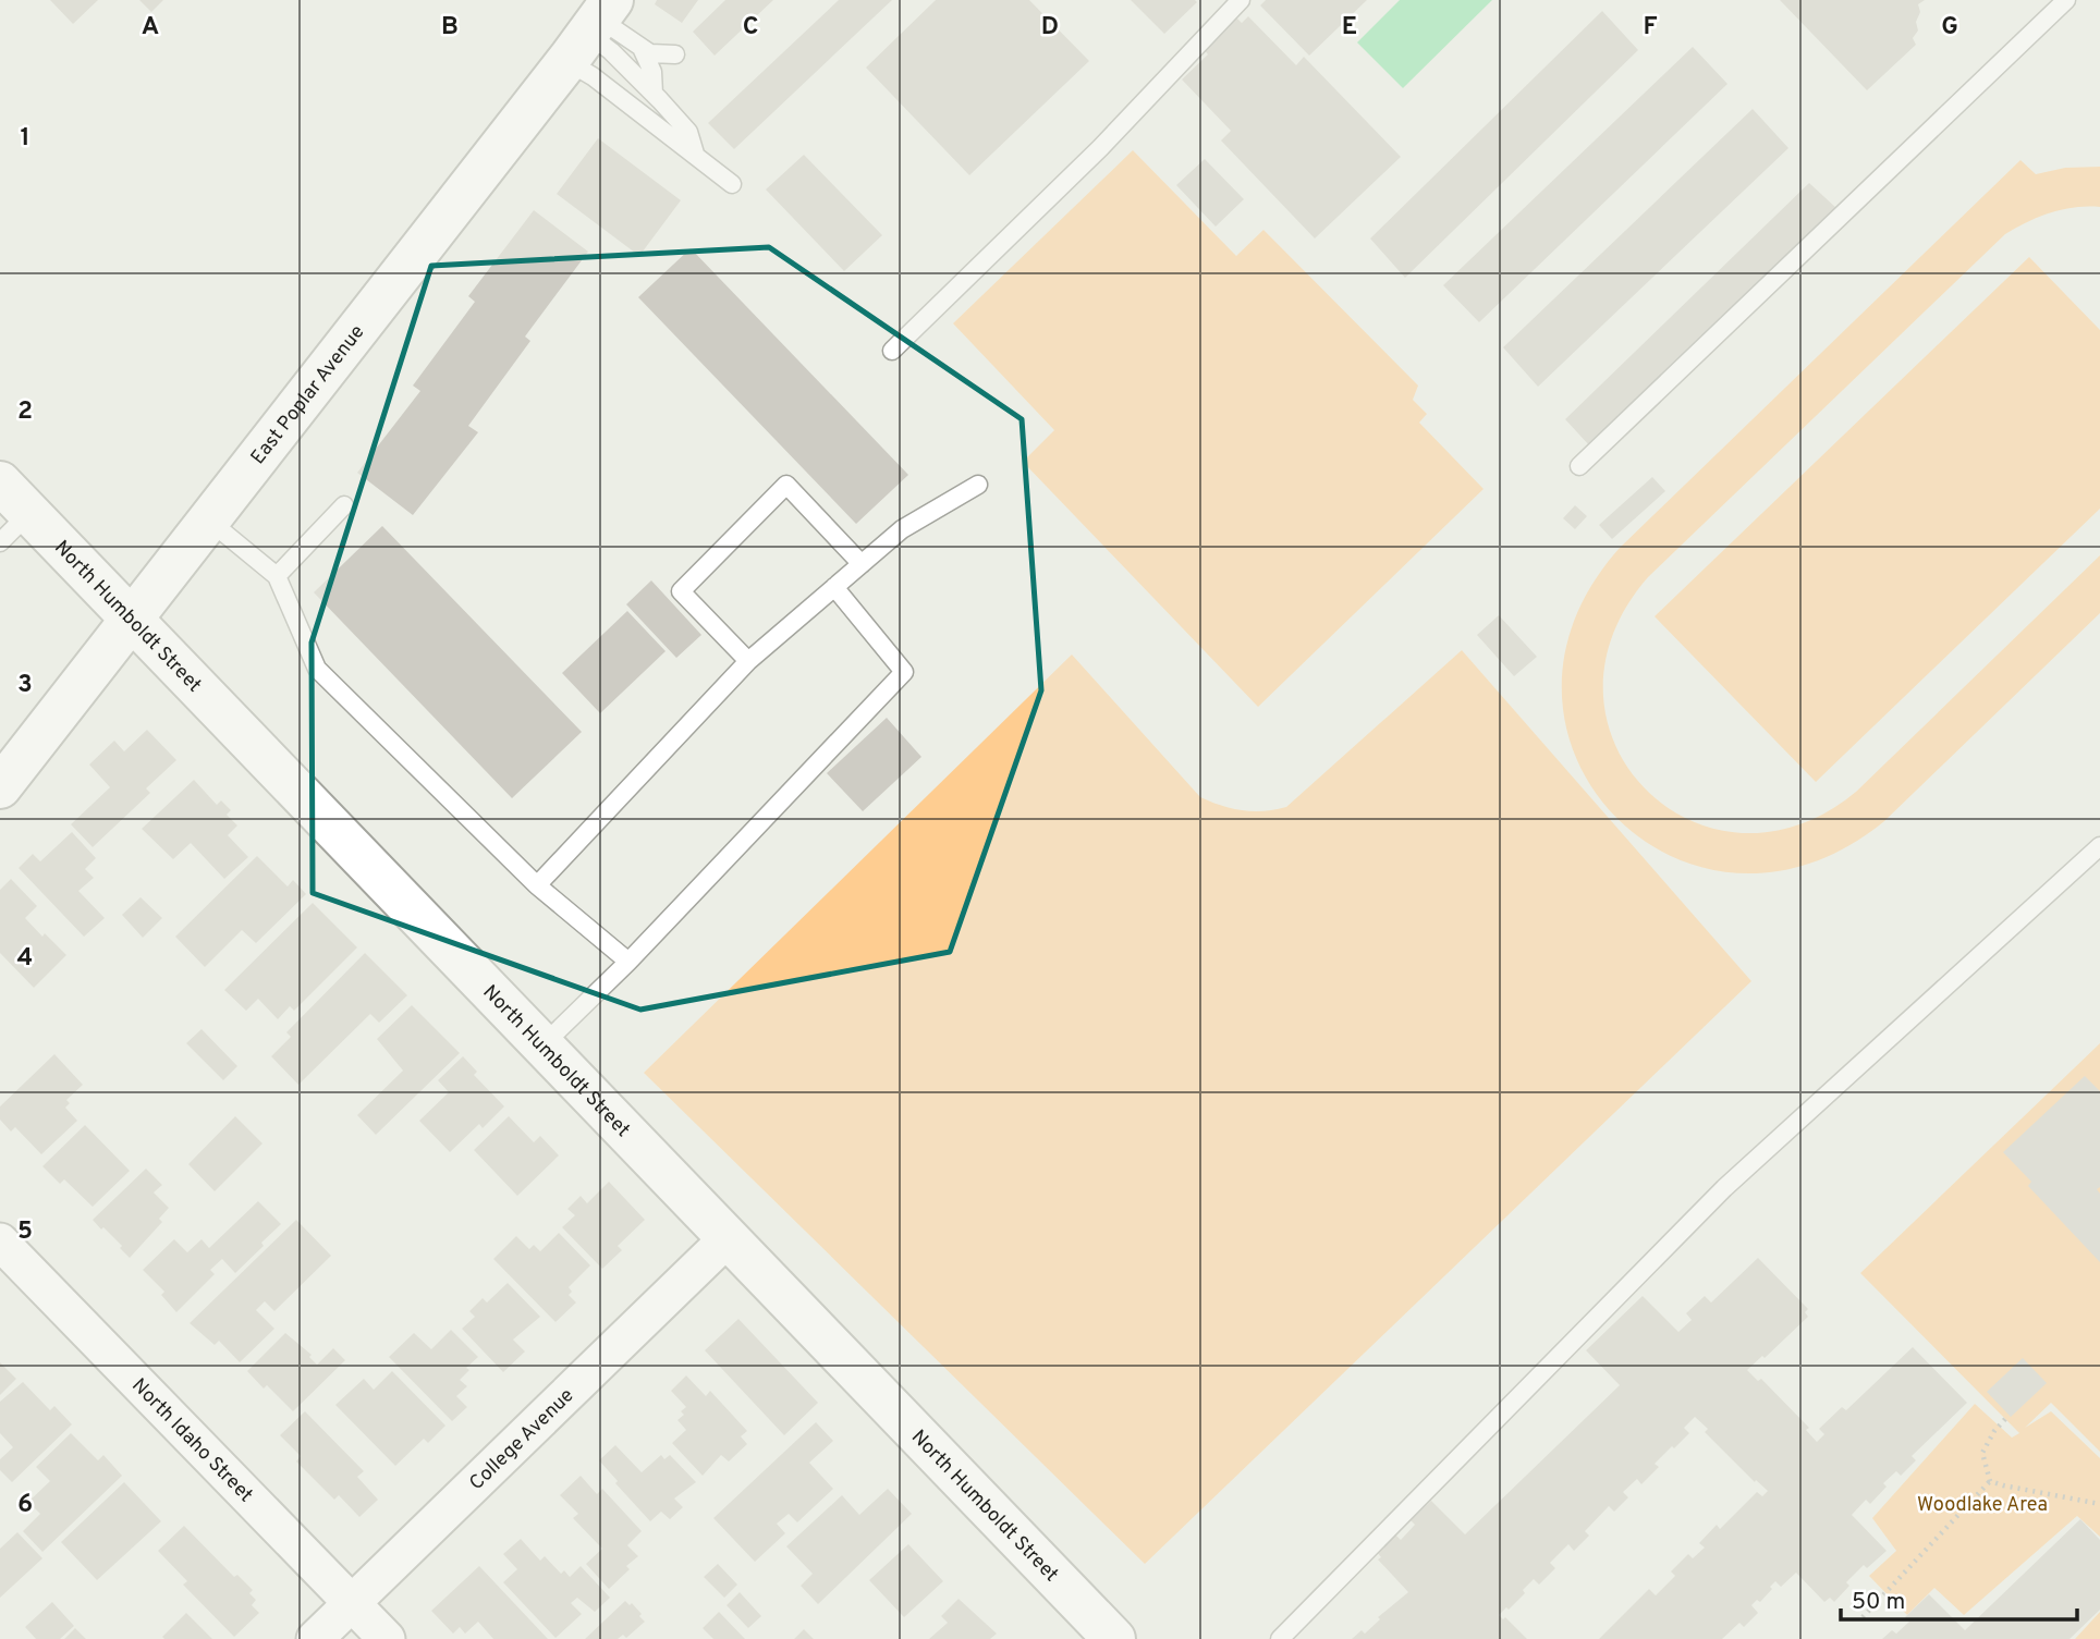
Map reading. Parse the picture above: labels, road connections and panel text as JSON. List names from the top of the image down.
{
  "streets": {
    "street": [
      "East Poplar Avenue",
      "North Humboldt Street",
      "College Avenue",
      "North Idaho Street"
    ]
  },
  "crossings": [
    ["East Poplar Avenue", "North Humboldt Street"],
    ["North Humboldt Street", "College Avenue"],
    ["College Avenue", "North Idaho Street"]
  ],
  "parks": ["Woodlake Area"],
  "scale_bar": "50 m",
  "grid": {
    "columns": [
      "A",
      "B",
      "C",
      "D",
      "E",
      "F",
      "G"
    ],
    "rows": [
      "1",
      "2",
      "3",
      "4",
      "5",
      "6"
    ]
  }
}
